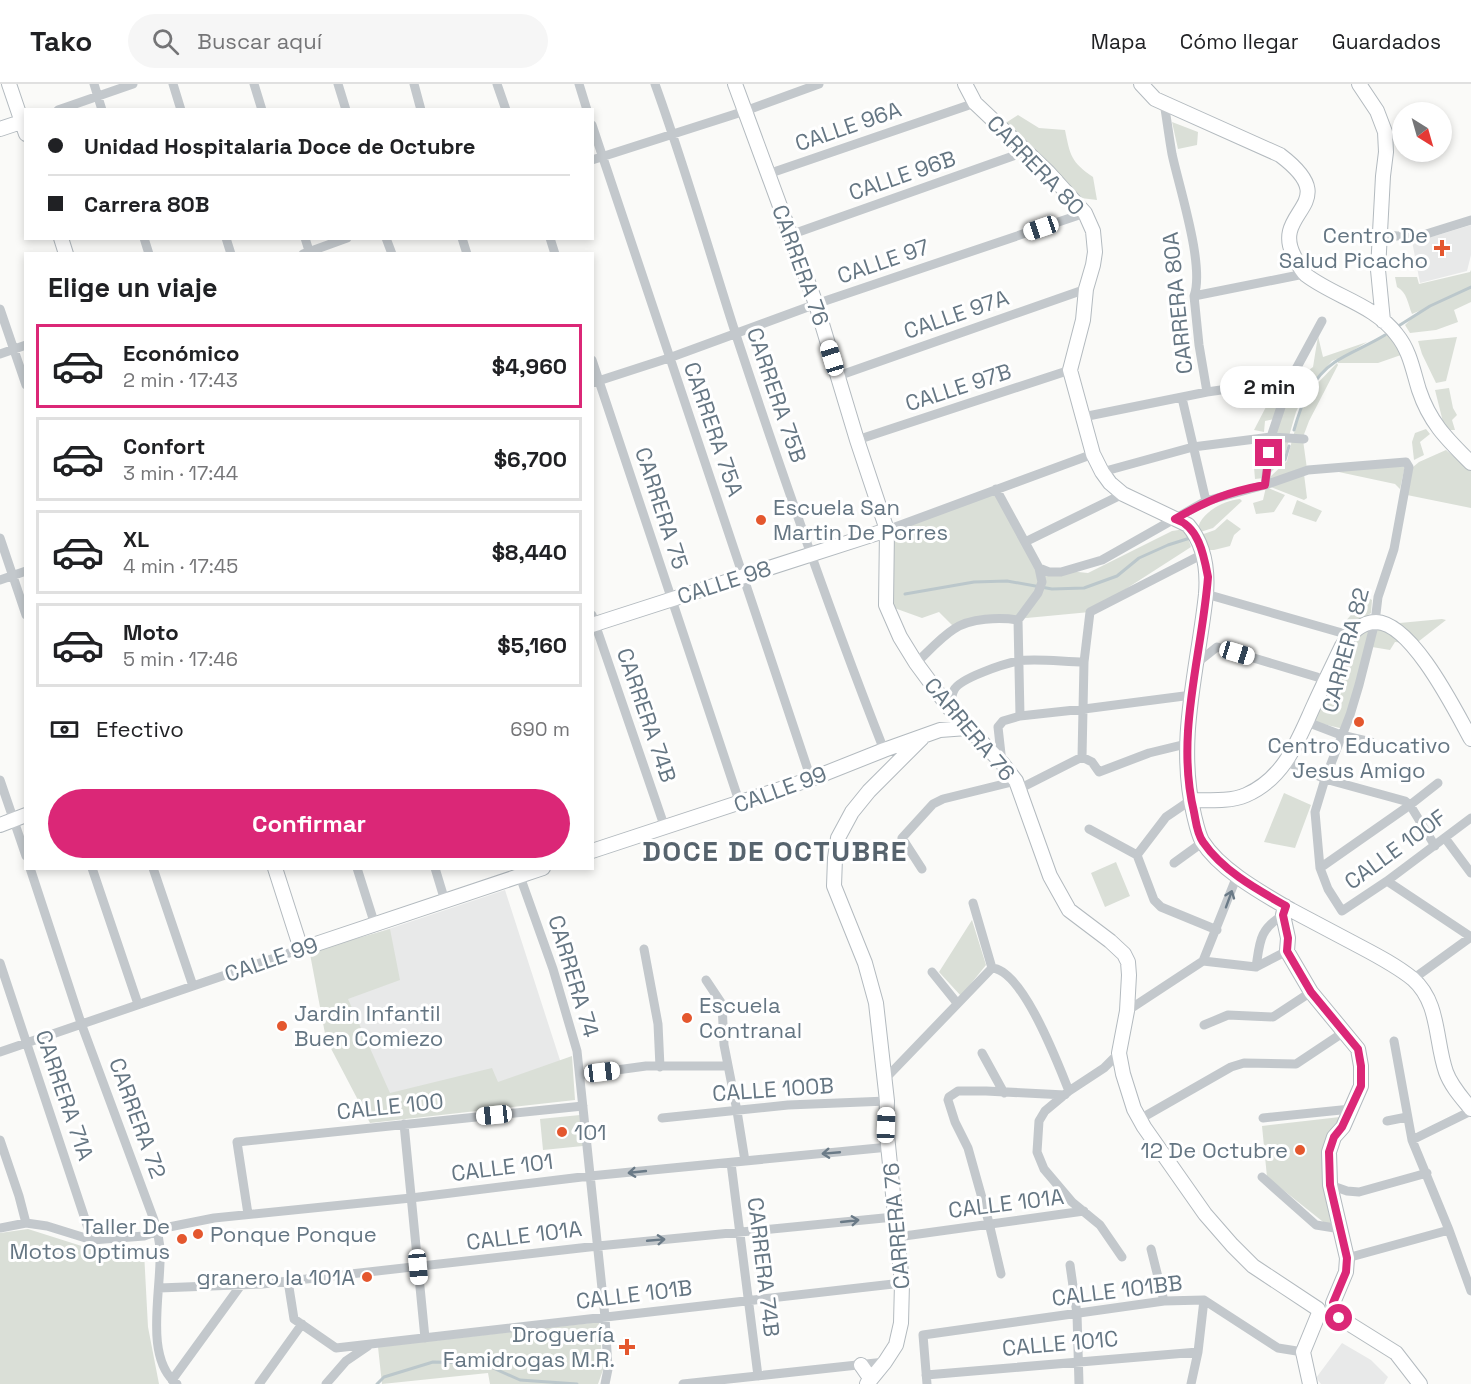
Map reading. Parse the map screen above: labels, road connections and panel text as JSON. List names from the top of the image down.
{
  "streets": {
    "street": [
      "CALLE 96A",
      "CARRERA 80",
      "CALLE 96B",
      "CALLE 97",
      "CARRERA 76",
      "CARRERA 80A",
      "CALLE 97A",
      "CALLE 97B",
      "CARRERA 75B",
      "CARRERA 75A",
      "CARRERA 75",
      "CALLE 98",
      "CARRERA 82",
      "CARRERA 74B",
      "CALLE 99",
      "CALLE 100F",
      "CARRERA 74",
      "CALLE 100B",
      "CARRERA 71A",
      "CALLE 100",
      "CARRERA 72",
      "CALLE 101",
      "CALLE 101A",
      "CALLE 101BB",
      "CALLE 101B",
      "CALLE 101C"
    ]
  },
  "crossings": [
    ["CALLE 96A", "CARRERA 80"],
    ["CALLE 96A", "CARRERA 76"],
    ["CARRERA 80", "CALLE 96B"],
    ["CARRERA 80", "CALLE 97"],
    ["CARRERA 80", "CALLE 97A"],
    ["CARRERA 80", "CALLE 97B"],
    ["CALLE 96B", "CARRERA 76"],
    ["CALLE 97", "CARRERA 76"],
    ["CALLE 97", "CARRERA 75B"],
    ["CALLE 97", "CARRERA 75A"],
    ["CALLE 97", "CARRERA 75"],
    ["CARRERA 76", "CALLE 97A"],
    ["CARRERA 76", "CALLE 97B"],
    ["CARRERA 76", "CALLE 98"],
    ["CARRERA 76", "CALLE 99"],
    ["CARRERA 76", "CALLE 100B"],
    ["CARRERA 76", "CALLE 101"],
    ["CARRERA 76", "CALLE 101A"],
    ["CARRERA 76", "CALLE 101B"],
    ["CARRERA 75B", "CALLE 98"],
    ["CARRERA 75B", "CALLE 99"],
    ["CARRERA 75A", "CALLE 98"],
    ["CARRERA 75A", "CALLE 99"],
    ["CARRERA 75", "CALLE 98"],
    ["CARRERA 75", "CALLE 99"],
    ["CALLE 98", "CARRERA 74B"],
    ["CARRERA 82", "CALLE 100F"],
    ["CARRERA 74B", "CALLE 99"],
    ["CARRERA 74B", "CALLE 101"],
    ["CARRERA 74B", "CALLE 101A"],
    ["CARRERA 74B", "CALLE 101B"],
    ["CALLE 99", "CARRERA 74"],
    ["CALLE 99", "CARRERA 71A"],
    ["CALLE 99", "CARRERA 72"],
    ["CARRERA 74", "CALLE 100"],
    ["CARRERA 74", "CALLE 101"],
    ["CARRERA 74", "CALLE 101A"],
    ["CARRERA 74", "CALLE 101B"],
    ["CALLE 100", "CALLE 101"],
    ["CARRERA 72", "CALLE 101"],
    ["CARRERA 72", "CALLE 101A"],
    ["CALLE 101BB", "CALLE 101C"]
  ],
  "one_way": ["CALLE 101"],
  "districts": ["DOCE DE OCTUBRE"],
  "places": {
    "health": ["Centro De Salud Picacho", "Droguería Famidrogas M.R."],
    "other": [
      "Escuela San Martin De Porres",
      "Centro Educativo Jesus Amigo",
      "Escuela Contranal",
      "Jardin Infantil Buen Comiezo",
      "101",
      "12 De Octubre",
      "Ponque Ponque",
      "Taller De Motos Optimus",
      "granero la 101A"
    ]
  },
  "north": "bottom right",
  "page": {
    "header": "Tako",
    "search": "Buscar aquí",
    "nav": ["Mapa", "Cómo llegar", "Guardados"],
    "banner": ["Unidad Hospitalaria Doce de Octubre", "Carrera 80B"],
    "heading": "Elige un viaje",
    "list": [
      {
        "name": "Económico",
        "note": "2 min · 17:43",
        "value": "$4,960"
      },
      {
        "name": "Confort",
        "note": "3 min · 17:44",
        "value": "$6,700"
      },
      {
        "name": "XL",
        "note": "4 min · 17:45",
        "value": "$8,440"
      },
      {
        "name": "Moto",
        "note": "5 min · 17:46",
        "value": "$5,160"
      }
    ],
    "bubble": "2 min",
    "pay": ["Efectivo", "690 m"],
    "buttons": "Confirmar"
  }
}
